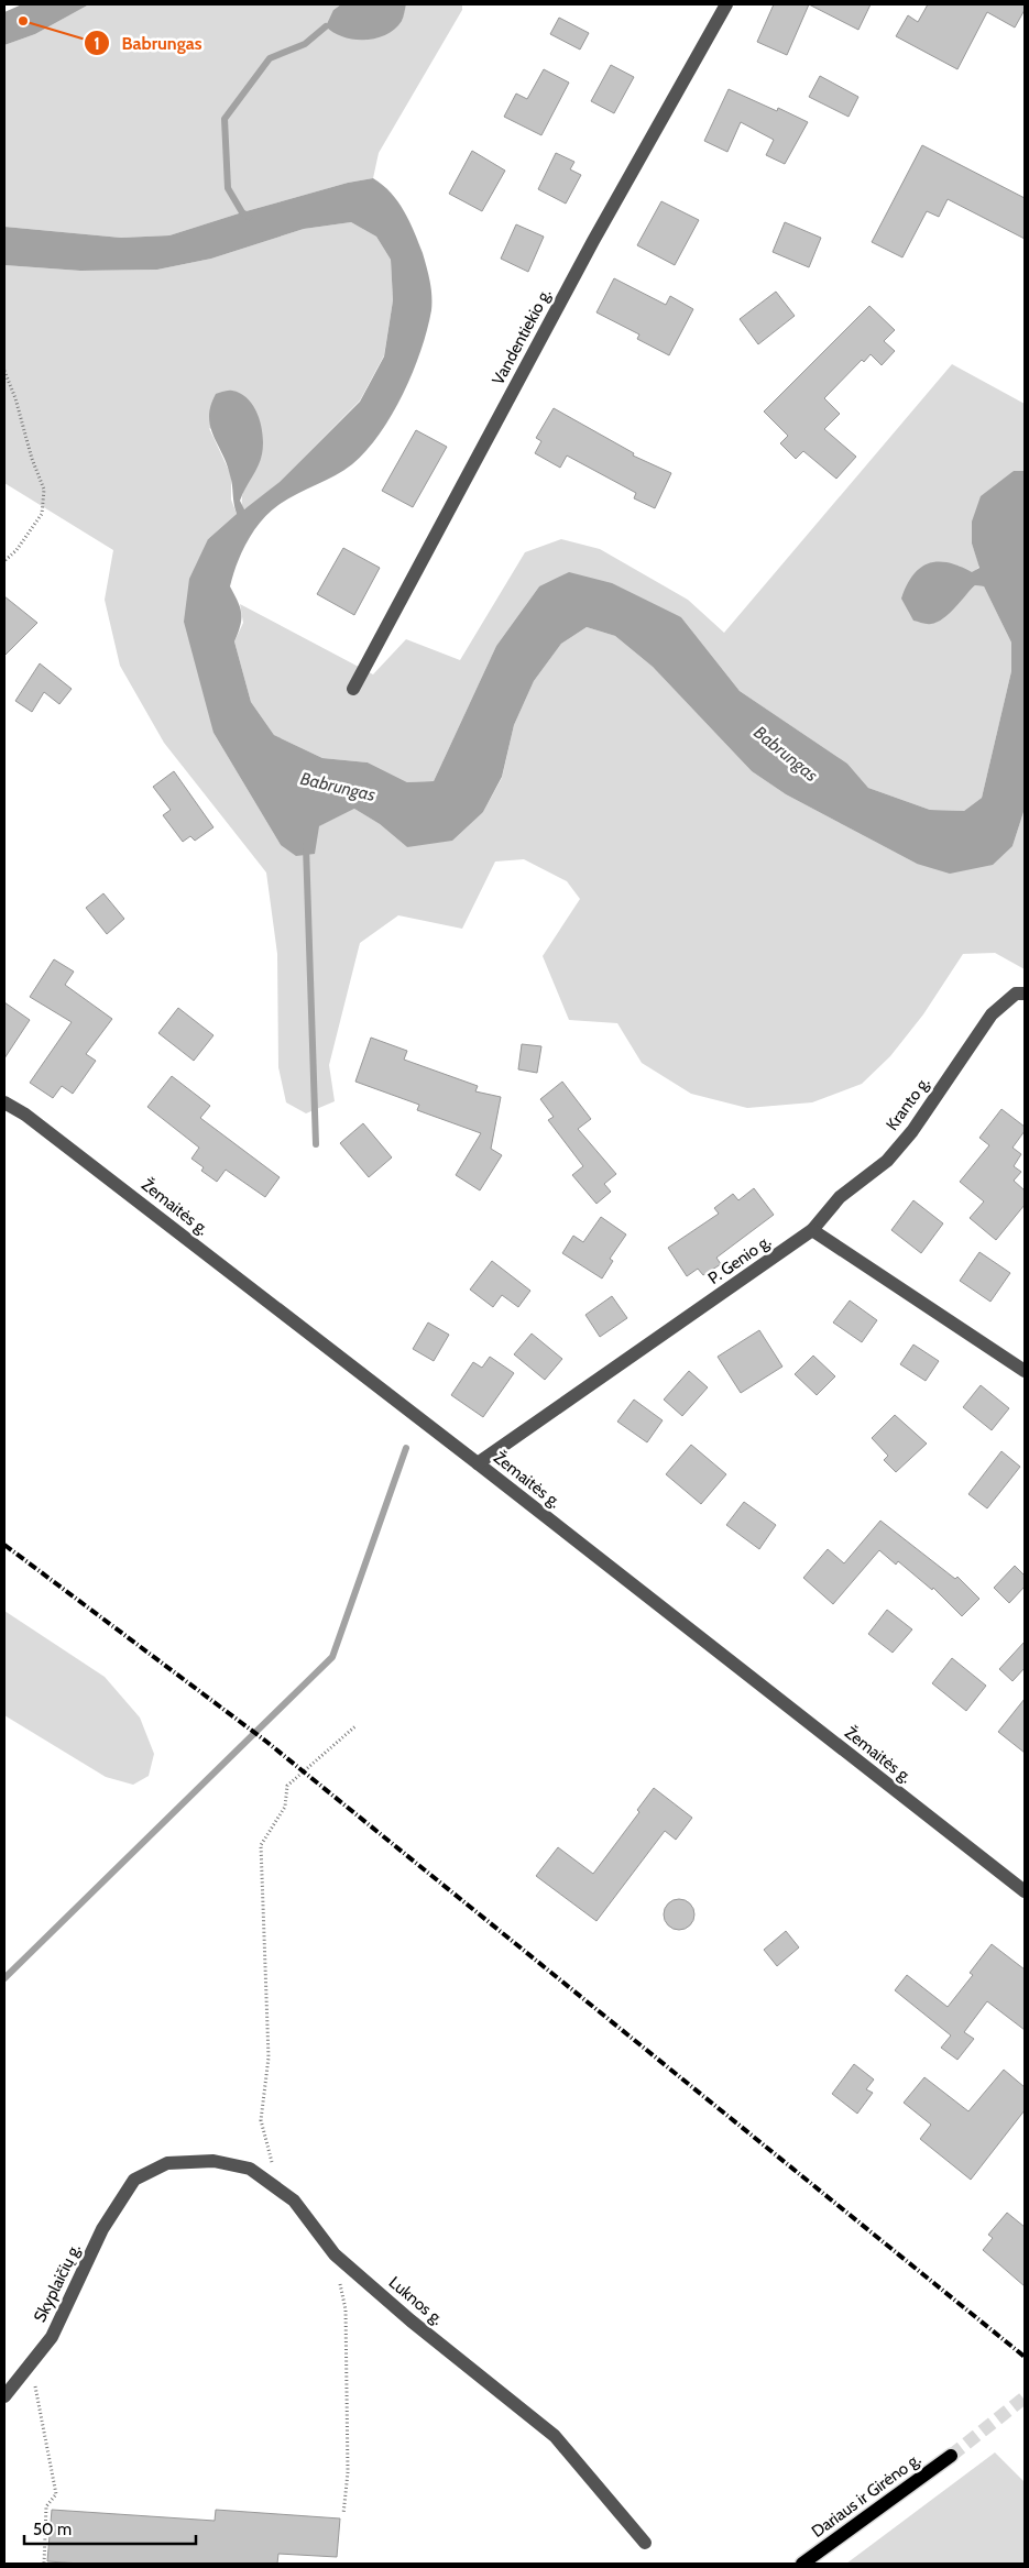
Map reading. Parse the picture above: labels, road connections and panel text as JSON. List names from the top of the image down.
{
  "streets": {
    "main road": ["Dariaus ir Girėno g."],
    "street": [
      "Vandentiekio g.",
      "Kranto g.",
      "Žemaitės g.",
      "P. Genio g.",
      "Skyplaičių g.",
      "Luknos g."
    ]
  },
  "crossings": [
    ["Kranto g.", "P. Genio g."],
    ["Žemaitės g.", "P. Genio g."],
    ["Skyplaičių g.", "Luknos g."]
  ],
  "water": ["Babrungas"],
  "places": ["Babrungas"],
  "scale_bar": "50 m"
}
